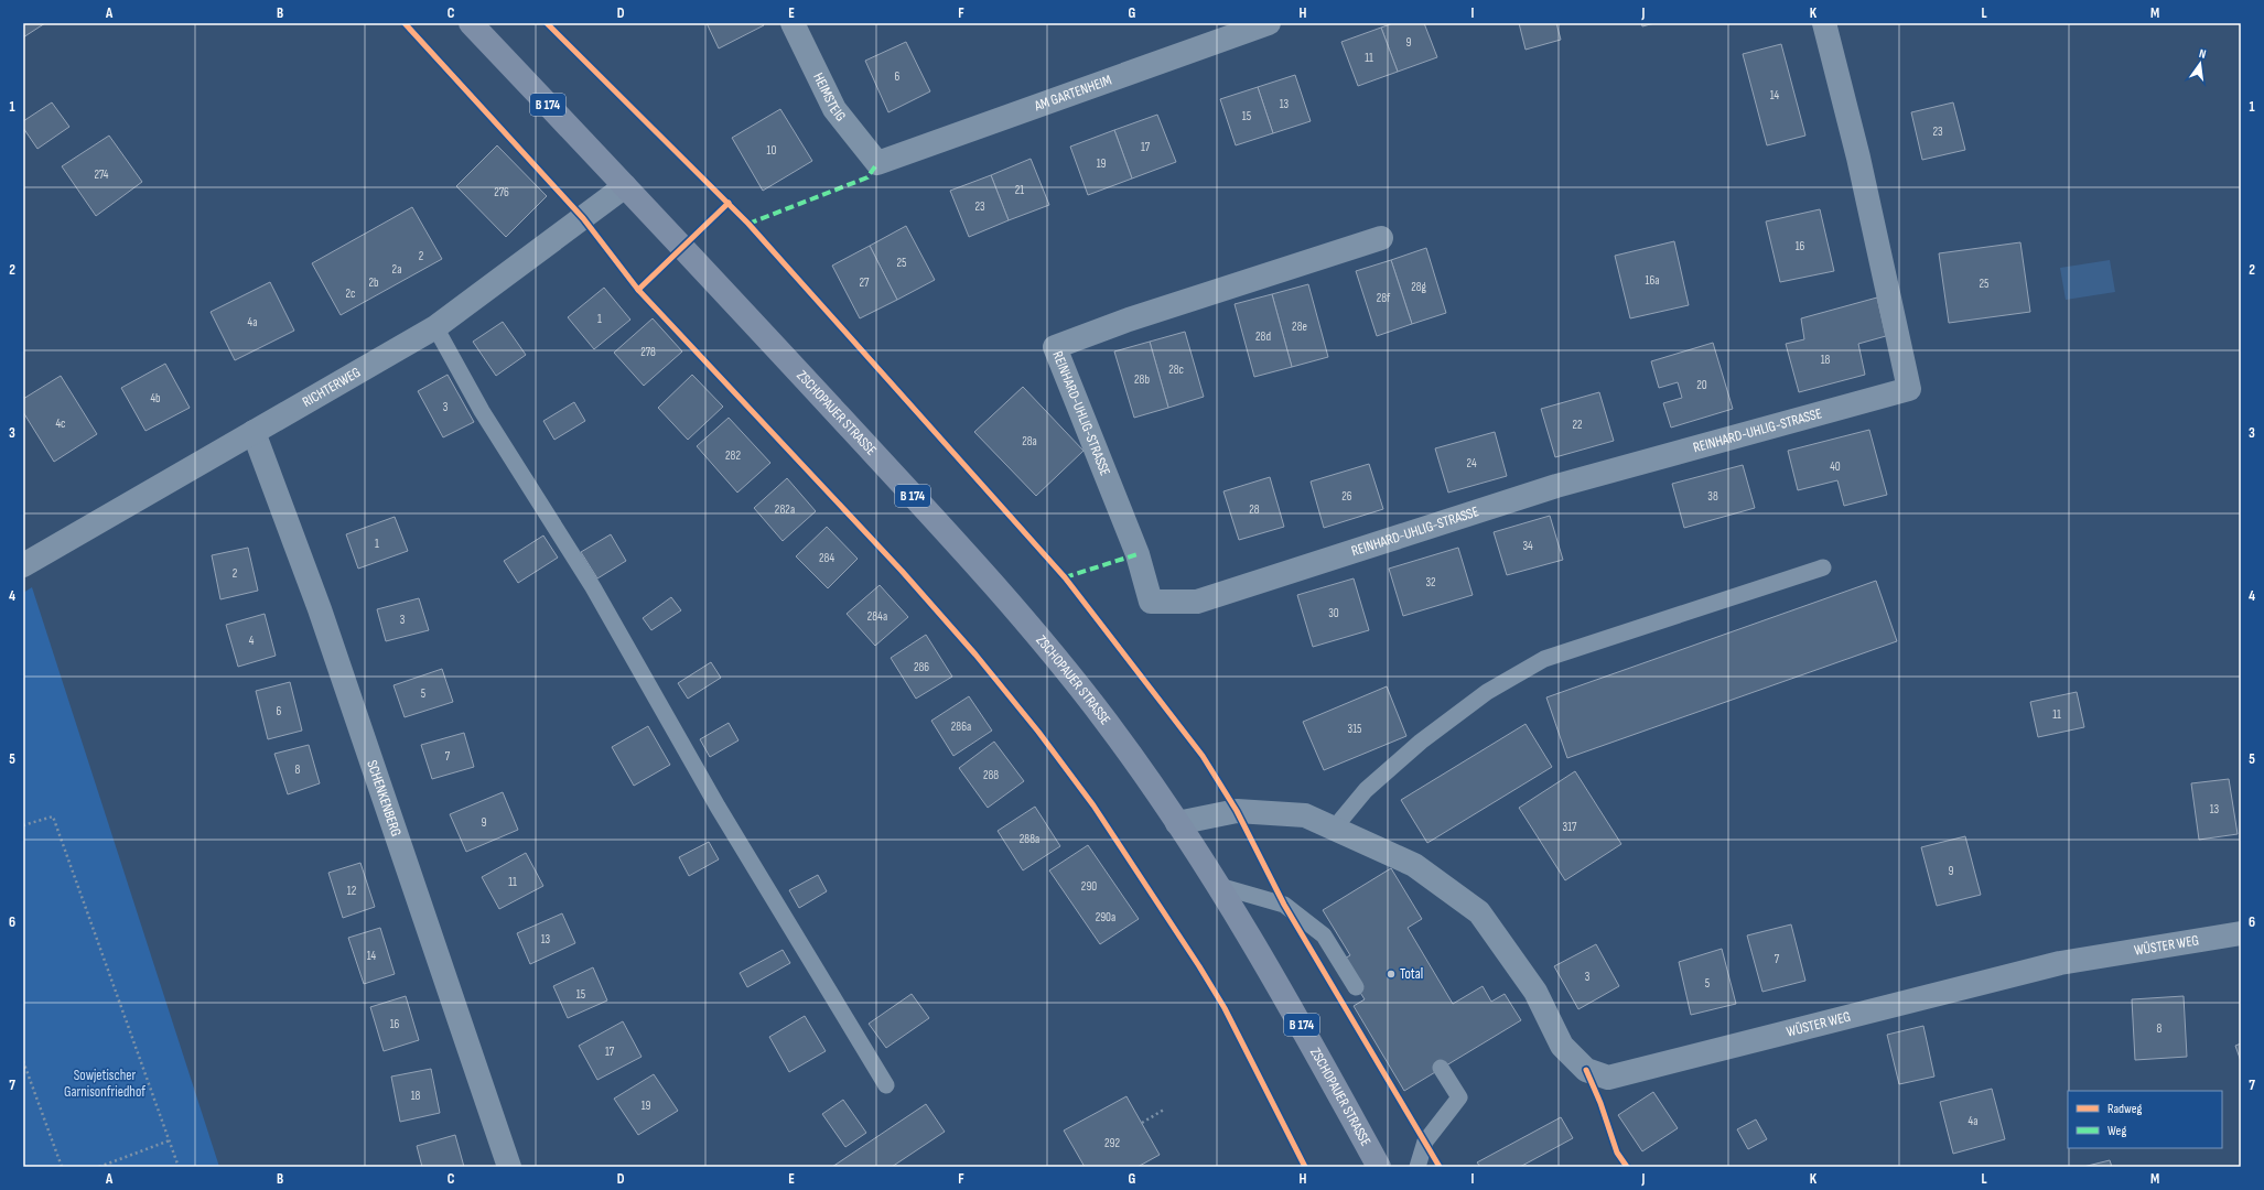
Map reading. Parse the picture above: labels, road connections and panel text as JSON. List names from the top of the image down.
{
  "streets": {
    "main road": ["B 174", "ZSCHOPAUER STRASSE"],
    "street": [
      "AM GARTENHEIM",
      "HEIMSTEIG",
      "RICHTERWEG",
      "REINHARD-UHLIG-STRASSE",
      "SCHENKENBERG",
      "WÜSTER WEG"
    ]
  },
  "crossings": [
    ["AM GARTENHEIM", "HEIMSTEIG"],
    ["RICHTERWEG", "ZSCHOPAUER STRASSE"],
    ["RICHTERWEG", "SCHENKENBERG"]
  ],
  "parks": ["Sowjetischer Garnisonfriedhof"],
  "places": ["Total"],
  "house_numbers": [
    "9",
    "11",
    "6",
    "14",
    "13",
    "15",
    "23",
    "17",
    "10",
    "19",
    "274",
    "21",
    "276",
    "23",
    "16",
    "2",
    "25",
    "2a",
    "16a",
    "2b",
    "27",
    "25",
    "28g",
    "2c",
    "28f",
    "1",
    "4a",
    "28e",
    "28d",
    "278",
    "18",
    "28c",
    "28b",
    "20",
    "4b",
    "3",
    "4c",
    "22",
    "28a",
    "282",
    "24",
    "40",
    "26",
    "38",
    "282a",
    "28",
    "1",
    "34",
    "284",
    "2",
    "32",
    "30",
    "284a",
    "3",
    "4",
    "286",
    "5",
    "6",
    "11",
    "286a",
    "315",
    "7",
    "8",
    "288",
    "13",
    "9",
    "317",
    "288a",
    "9",
    "11",
    "290",
    "12",
    "290a",
    "13",
    "14",
    "7",
    "3",
    "5",
    "15",
    "16",
    "8",
    "17",
    "18",
    "19",
    "4a",
    "292"
  ],
  "legend": ["Radweg", "Weg"],
  "north": "top",
  "grid": {
    "columns": [
      "A",
      "B",
      "C",
      "D",
      "E",
      "F",
      "G",
      "H",
      "I",
      "J",
      "K",
      "L",
      "M"
    ],
    "rows": [
      "1",
      "2",
      "3",
      "4",
      "5",
      "6",
      "7"
    ]
  }
}
